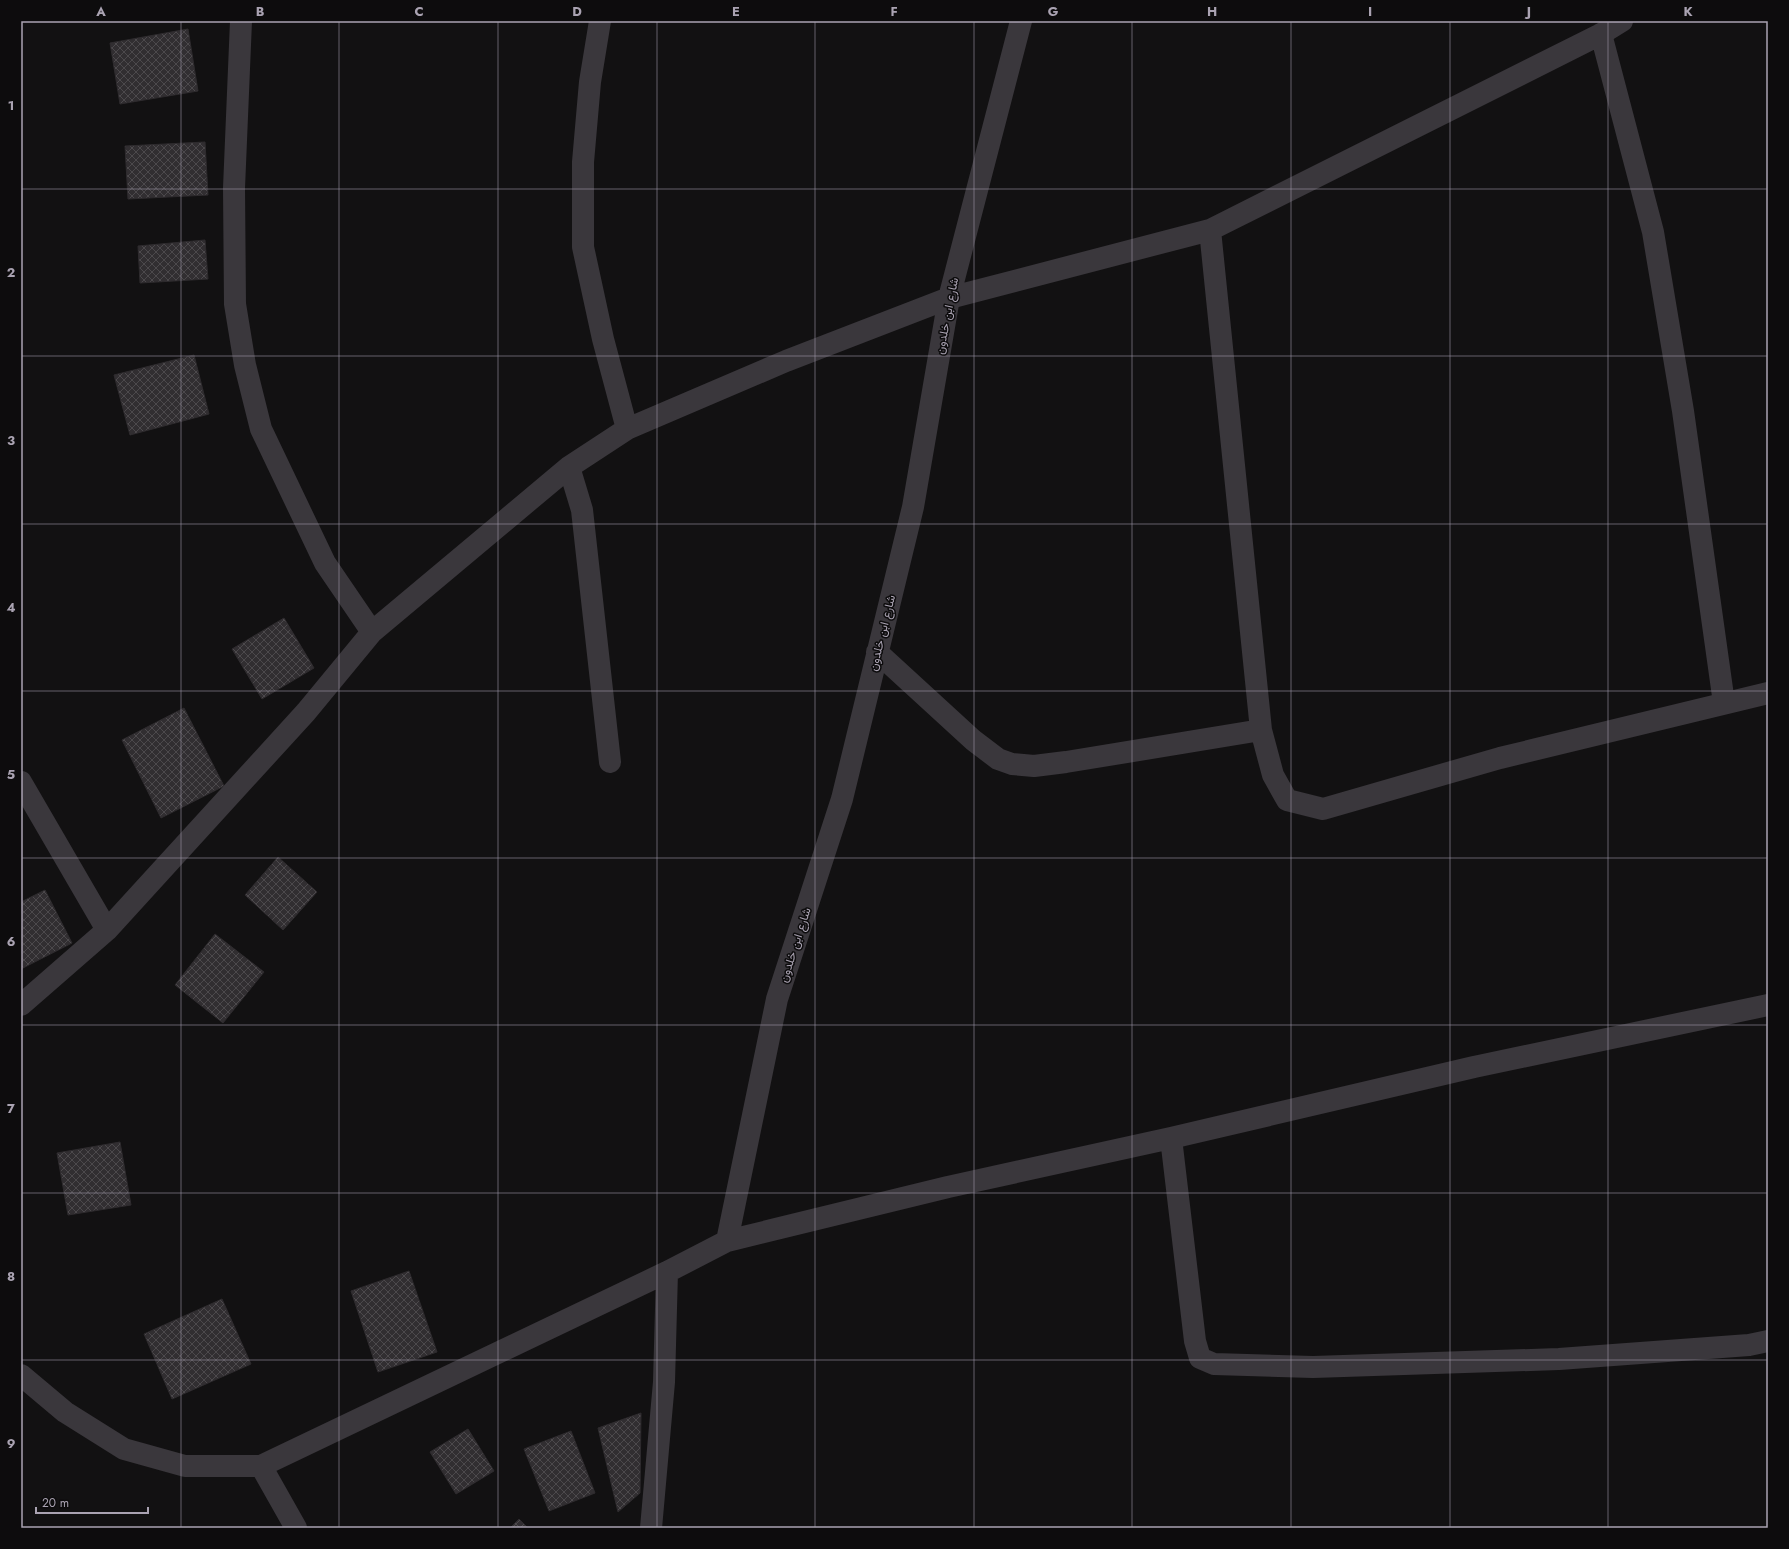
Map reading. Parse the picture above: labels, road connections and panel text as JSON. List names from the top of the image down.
{
  "streets": {
    "street": ["شارع ابن خلدون"]
  },
  "scale_bar": "20 m",
  "grid": {
    "columns": [
      "A",
      "B",
      "C",
      "D",
      "E",
      "F",
      "G",
      "H",
      "I",
      "J",
      "K"
    ],
    "rows": [
      "1",
      "2",
      "3",
      "4",
      "5",
      "6",
      "7",
      "8",
      "9"
    ]
  }
}
